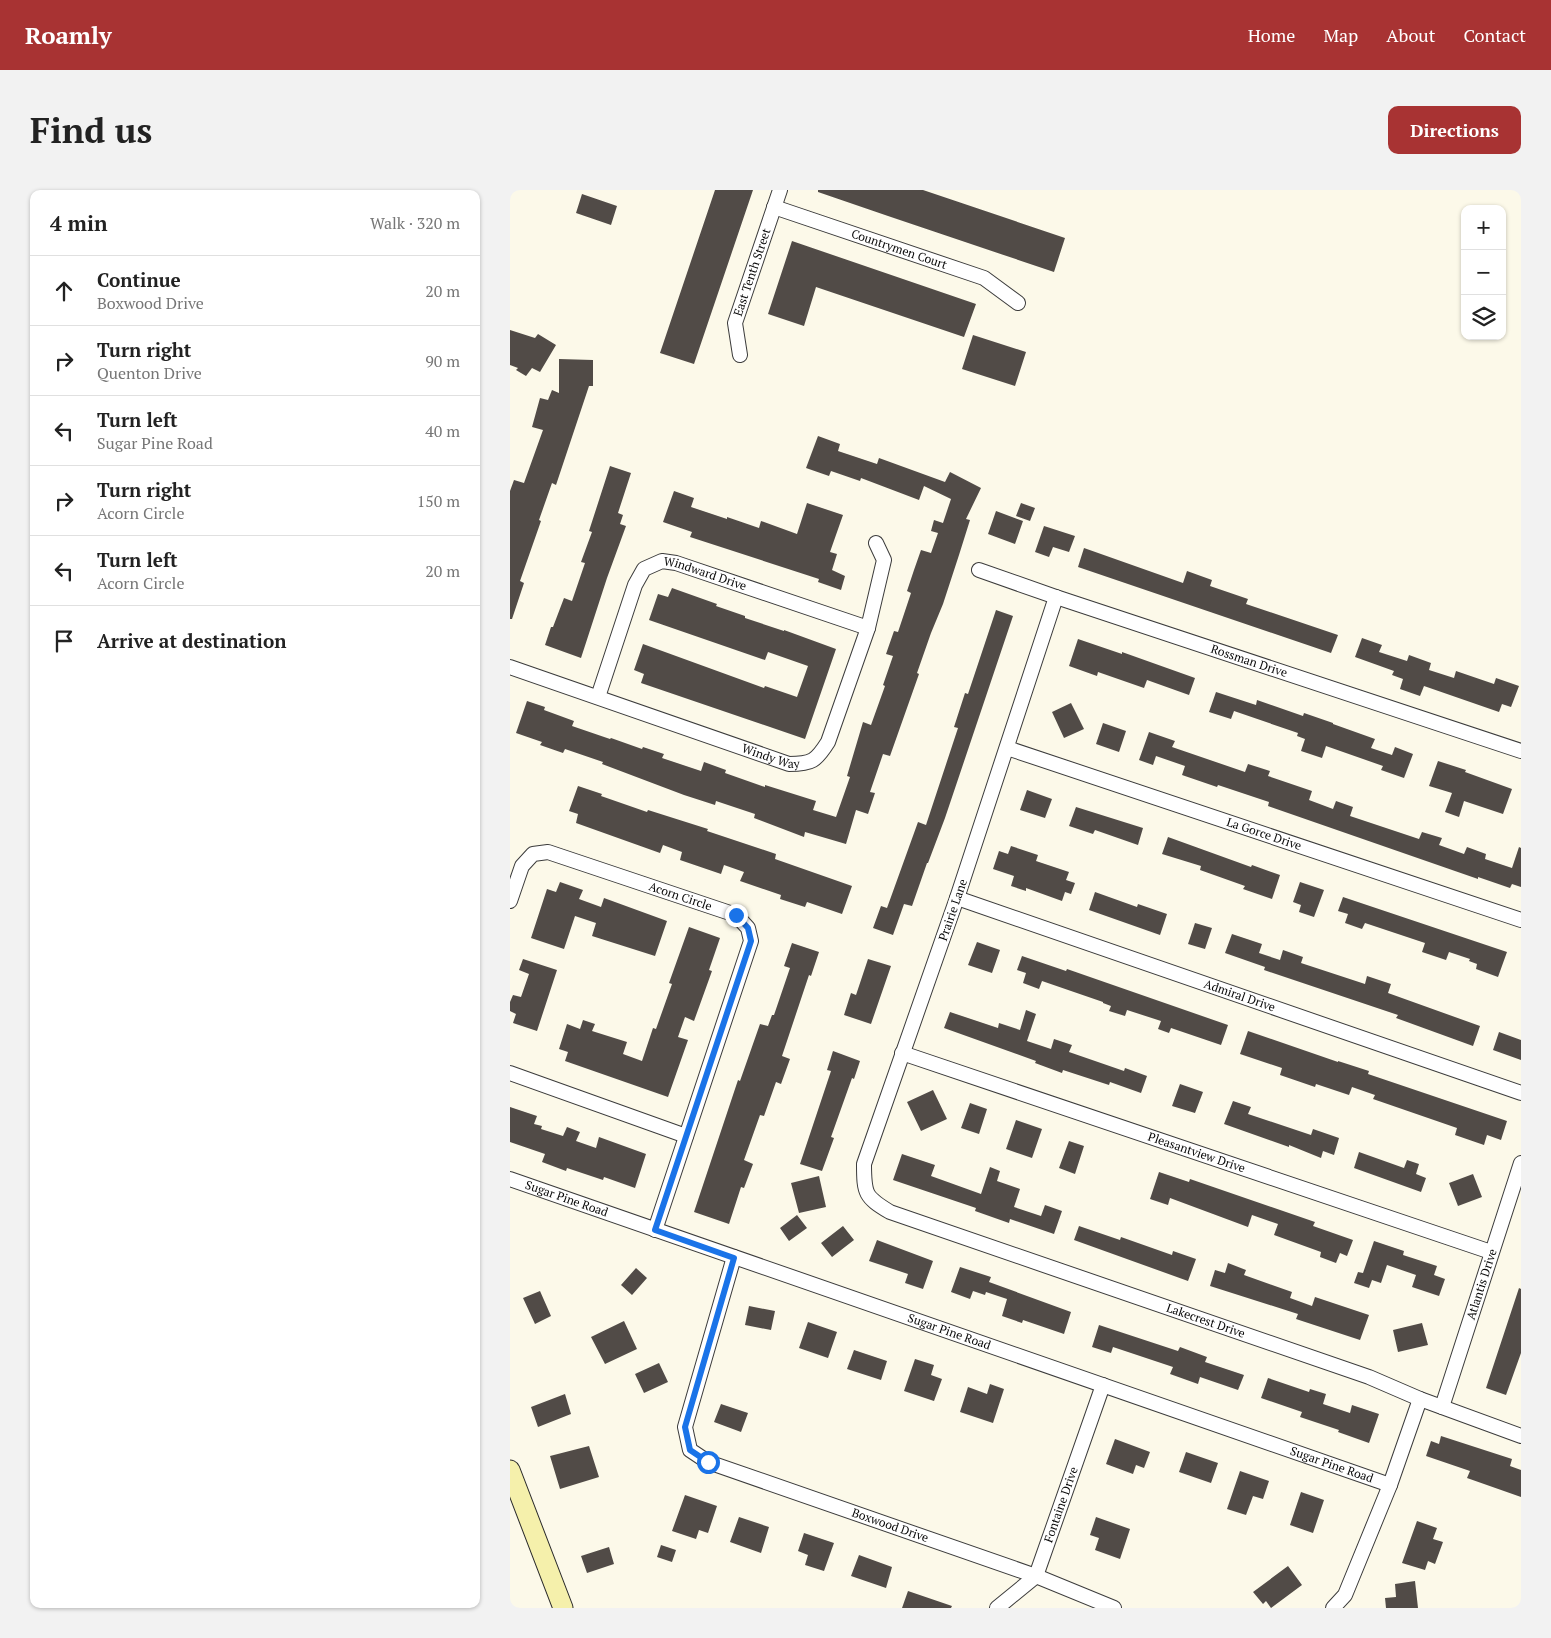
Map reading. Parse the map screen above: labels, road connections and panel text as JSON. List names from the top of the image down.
{
  "streets": {
    "street": [
      "Countrymen Court",
      "East Tenth Street",
      "Windward Drive",
      "Rossman Drive",
      "Windy Way",
      "La Gorce Drive",
      "Acorn Circle",
      "Prairie Lane",
      "Admiral Drive",
      "Pleasantview Drive",
      "Sugar Pine Road",
      "Atlantis Drive",
      "Lakecrest Drive",
      "Fontaine Drive",
      "Boxwood Drive"
    ]
  },
  "crossings": [
    ["Countrymen Court", "East Tenth Street"],
    ["Windward Drive", "Windy Way"],
    ["Rossman Drive", "Prairie Lane"],
    ["La Gorce Drive", "Prairie Lane"],
    ["Acorn Circle", "Sugar Pine Road"],
    ["Prairie Lane", "Admiral Drive"],
    ["Prairie Lane", "Pleasantview Drive"],
    ["Prairie Lane", "Lakecrest Drive"],
    ["Pleasantview Drive", "Atlantis Drive"],
    ["Sugar Pine Road", "Fontaine Drive"],
    ["Sugar Pine Road", "Boxwood Drive"],
    ["Atlantis Drive", "Lakecrest Drive"],
    ["Fontaine Drive", "Boxwood Drive"]
  ],
  "page": {
    "header": "Roamly",
    "nav": [
      "Home",
      "Map",
      "About",
      "Contact"
    ],
    "buttons": "Directions",
    "title": "Find us",
    "heading": ["4 min", "Walk · 320 m"],
    "map_buttons": ["+", "−"],
    "list": [
      ["Continue", "Boxwood Drive", "20 m"],
      ["Turn right", "Quenton Drive", "90 m"],
      ["Turn left", "Sugar Pine Road", "40 m"],
      ["Turn right", "Acorn Circle", "150 m"],
      ["Turn left", "Acorn Circle", "20 m"],
      "Arrive at destination"
    ]
  }
}
